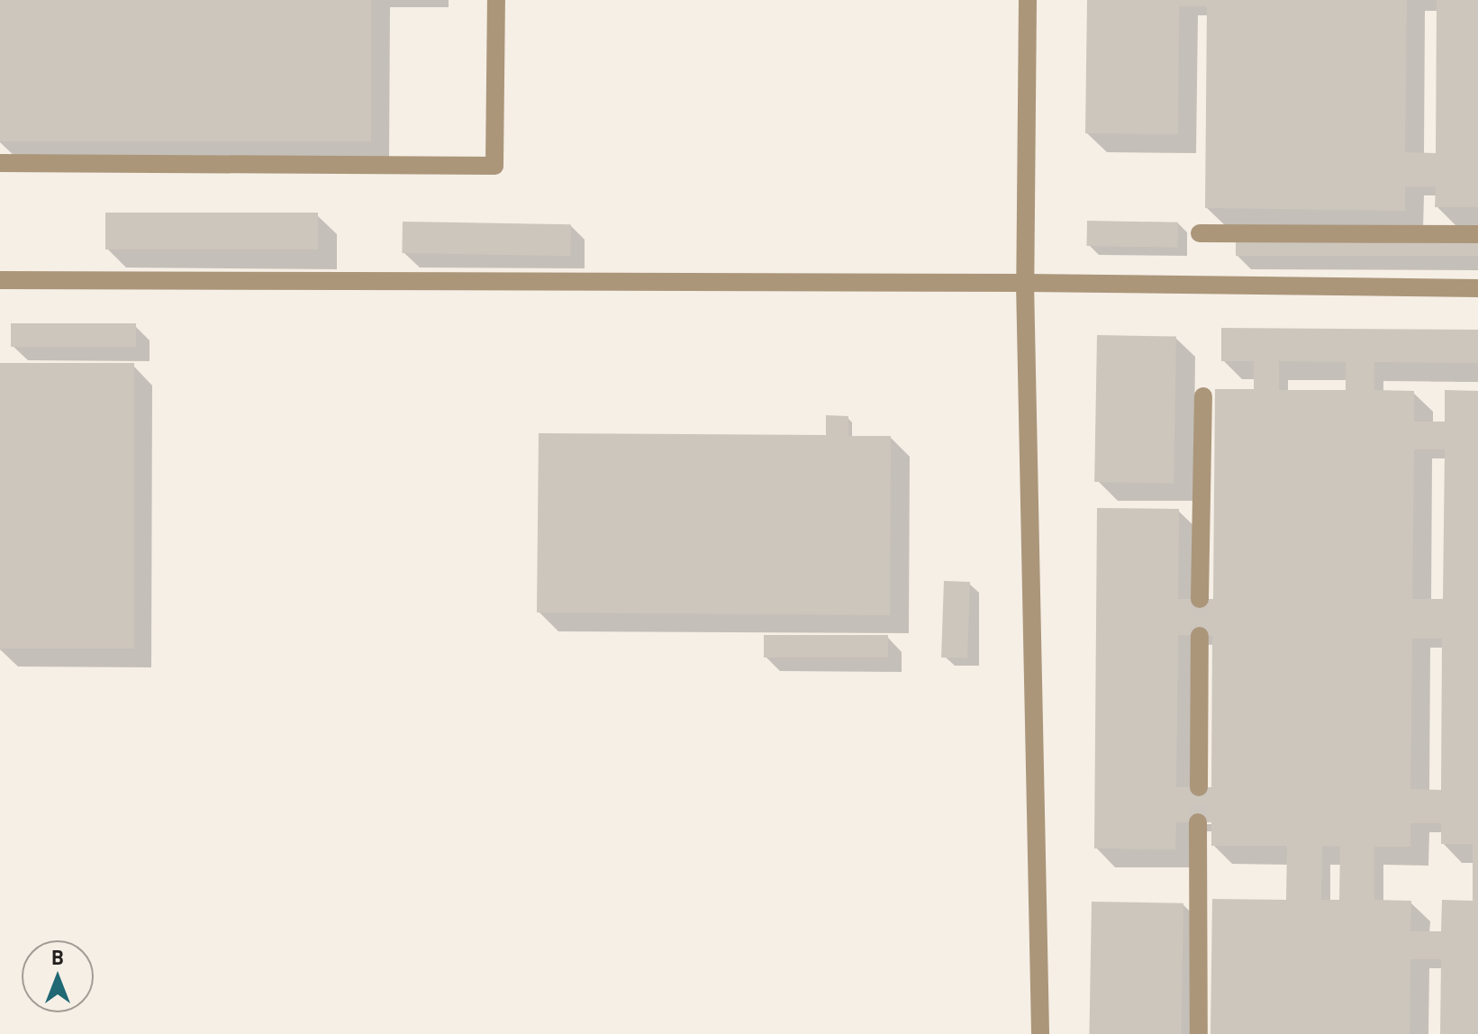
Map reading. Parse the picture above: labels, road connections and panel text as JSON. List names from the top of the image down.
{
  "north": "top"
}
